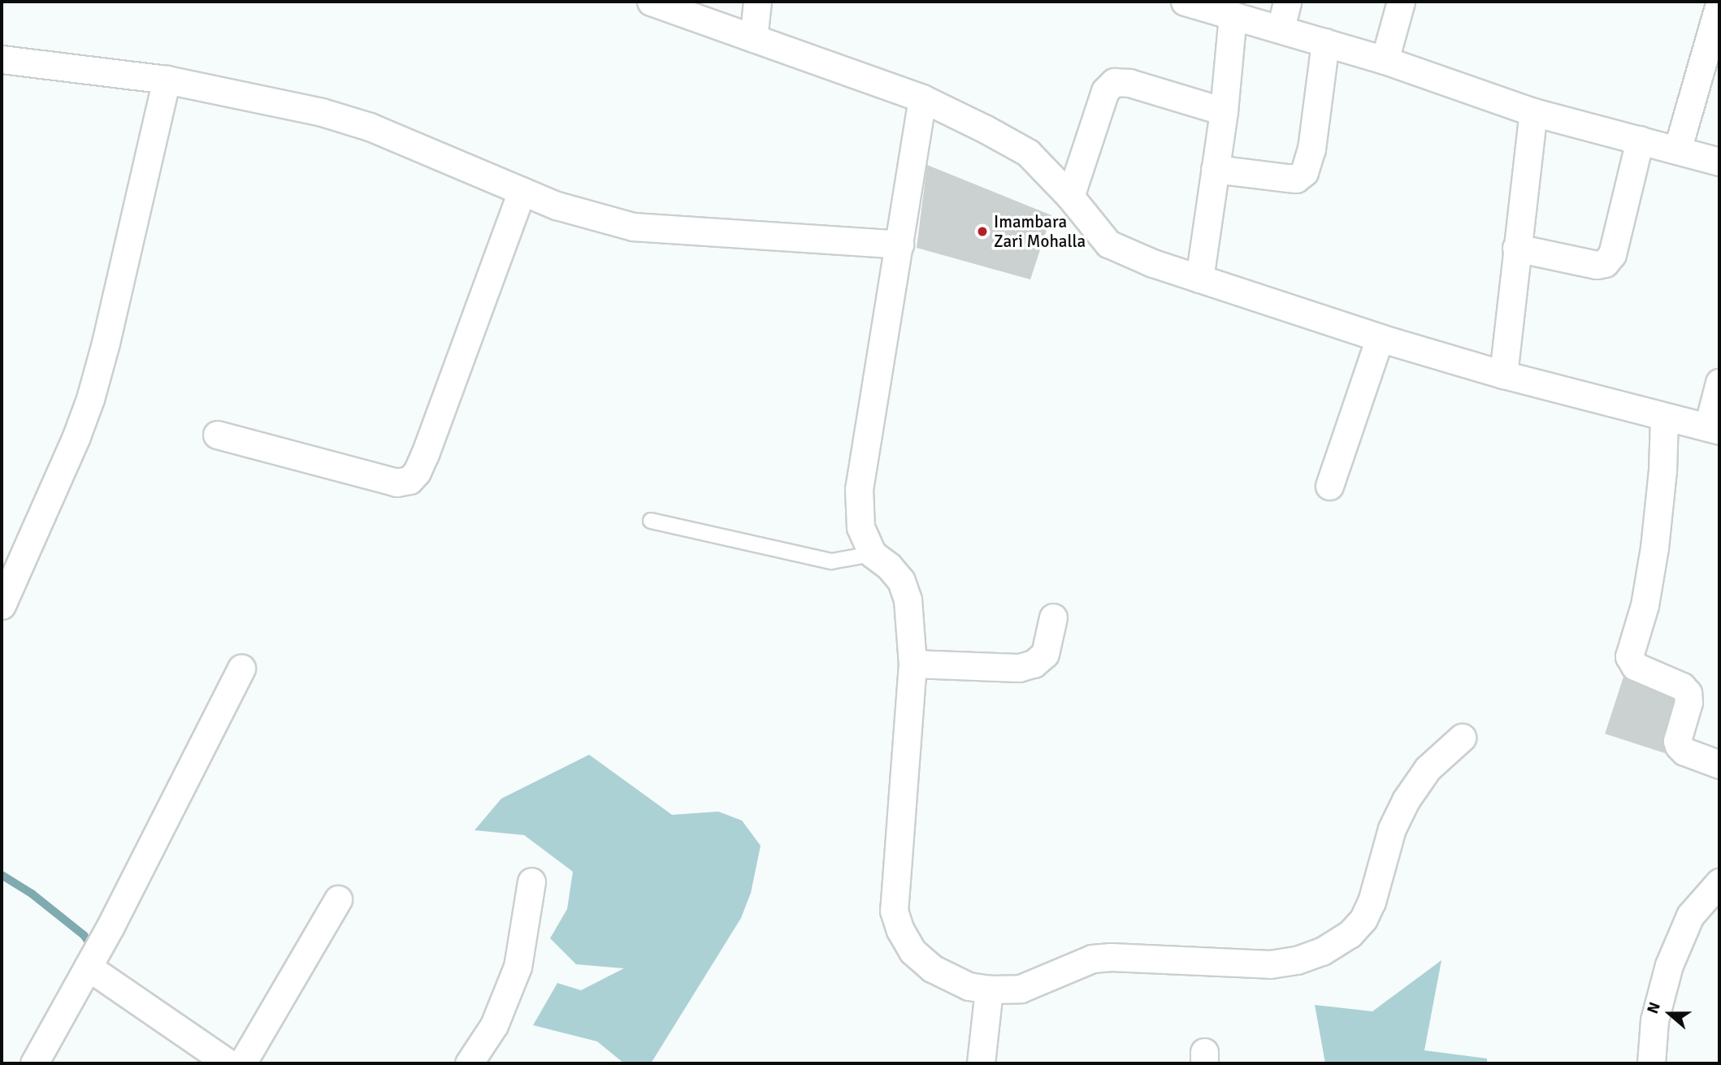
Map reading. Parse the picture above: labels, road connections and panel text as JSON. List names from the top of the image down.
{
  "places": ["Imambara Zari Mohalla"],
  "north": "left"
}
